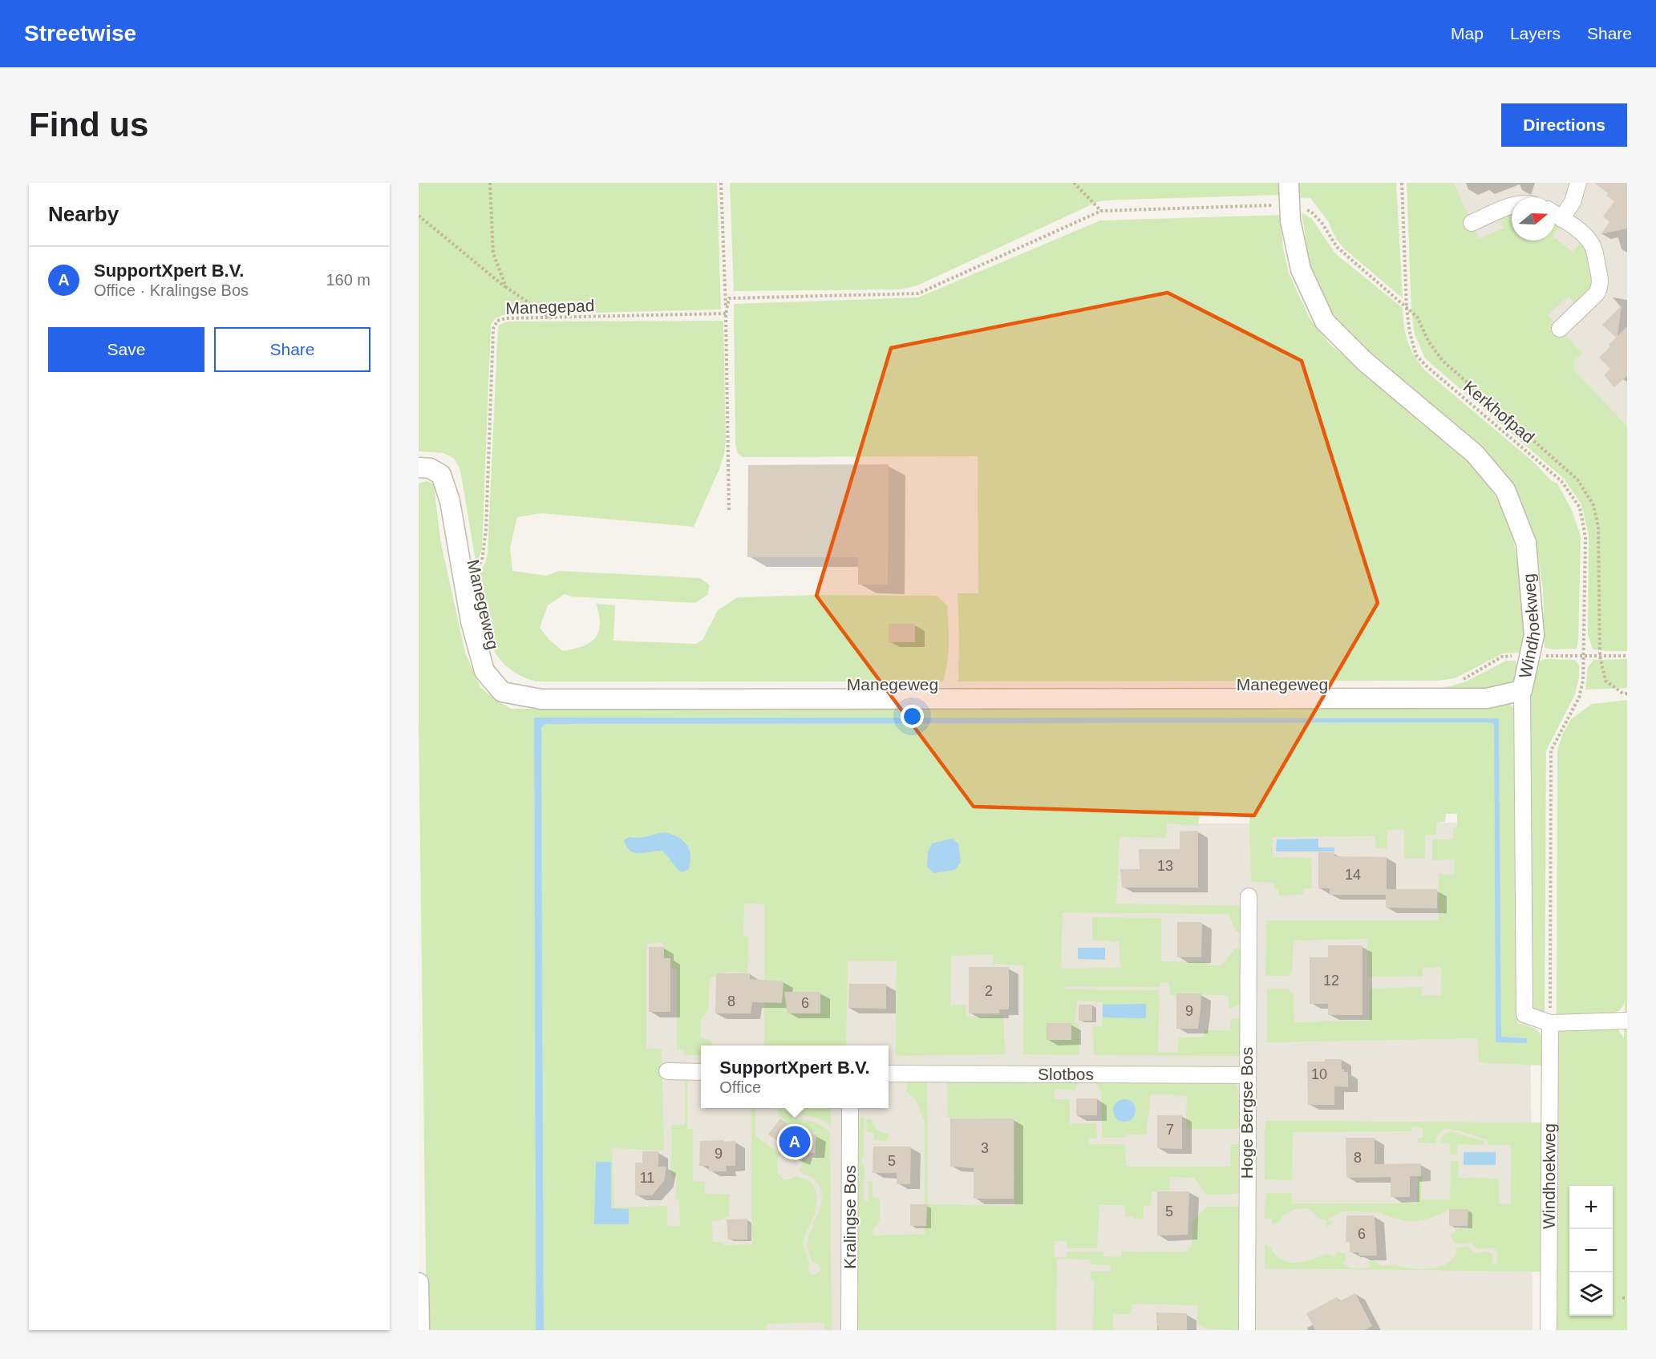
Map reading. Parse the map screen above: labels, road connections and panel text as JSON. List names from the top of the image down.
{
  "streets": {
    "street": [
      "Manegeweg",
      "Windhoekweg",
      "Slotbos",
      "Hoge Bergse Bos",
      "Kralingse Bos"
    ],
    "path": ["Manegepad", "Kerkhofpad"]
  },
  "crossings": [
    ["Manegeweg", "Windhoekweg"],
    ["Slotbos", "Hoge Bergse Bos"]
  ],
  "house_numbers": [
    "13",
    "14",
    "12",
    "2",
    "8",
    "6",
    "9",
    "10",
    "7",
    "3",
    "9",
    "8",
    "5",
    "11",
    "5",
    "6"
  ],
  "north": "right",
  "page": {
    "header": "Streetwise",
    "nav": ["Map", "Layers", "Share"],
    "buttons": [
      "Directions",
      ["Save", "Share"]
    ],
    "title": "Find us",
    "heading": "Nearby",
    "list": [
      {
        "mark": "A",
        "name": "SupportXpert B.V.",
        "note": "Office · Kralingse Bos",
        "value": "160 m"
      }
    ],
    "popup": ["SupportXpert B.V.", "Office"],
    "pins": "A",
    "map_buttons": ["+", "−"]
  }
}
